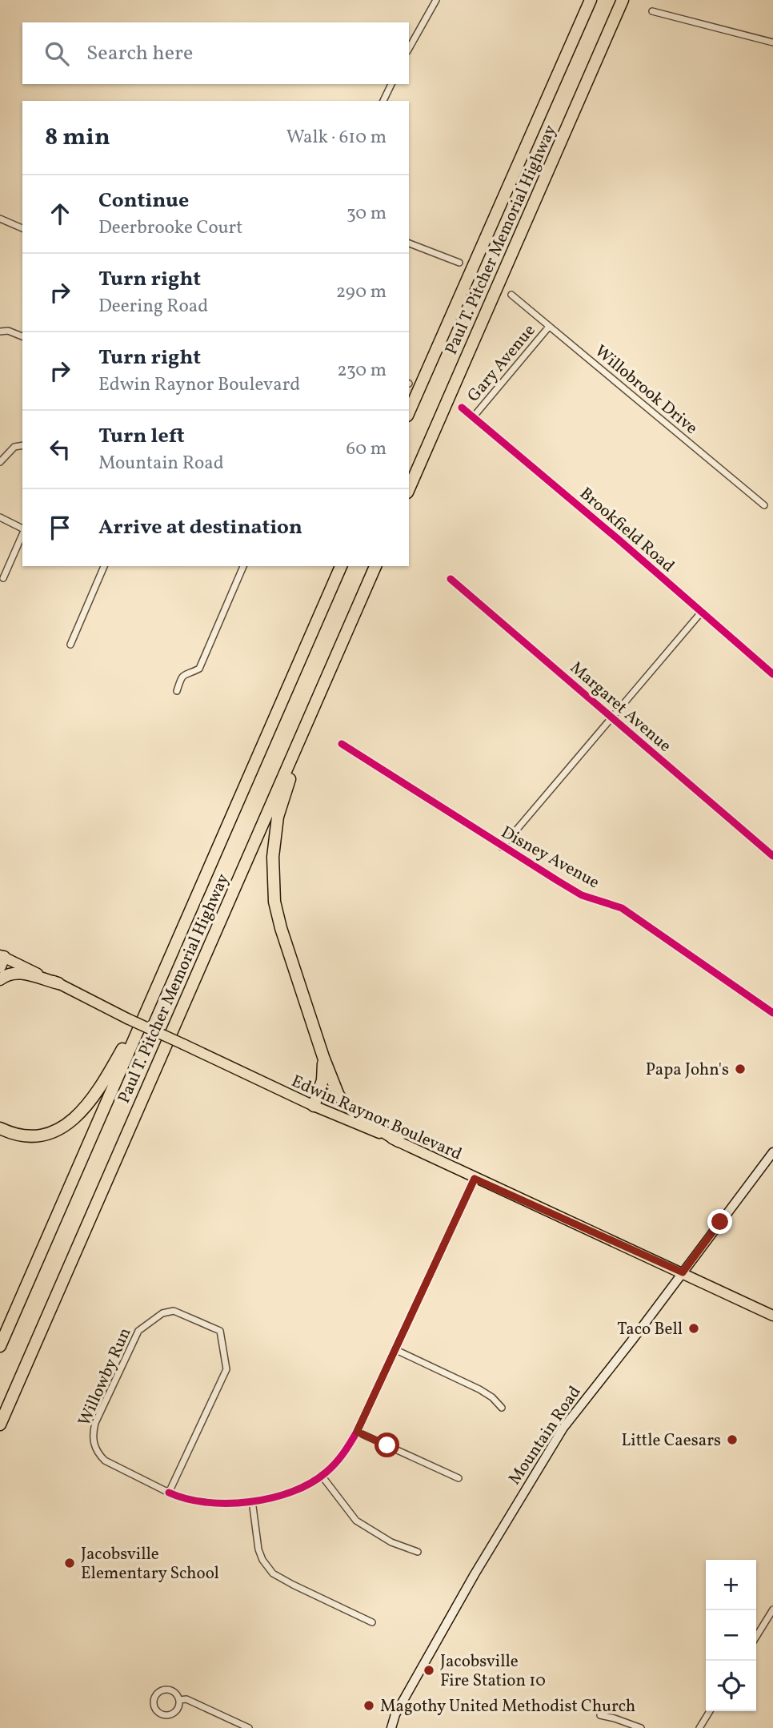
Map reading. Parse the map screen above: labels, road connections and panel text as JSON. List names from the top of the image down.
{
  "streets": {
    "highway": ["Paul T. Pitcher Memorial Highway"],
    "main road": ["Edwin Raynor Boulevard", "Mountain Road"],
    "street": [
      "Gary Avenue",
      "Willobrook Drive",
      "Brookfield Road",
      "Margaret Avenue",
      "Disney Avenue",
      "Willowby Run"
    ]
  },
  "crossings": [
    ["Gary Avenue", "Willobrook Drive"],
    ["Gary Avenue", "Brookfield Road"],
    ["Edwin Raynor Boulevard", "Mountain Road"]
  ],
  "places": [
    "Papa John's",
    "Taco Bell",
    "Little Caesars",
    "Jacobsville Elementary School",
    "Jacobsville Fire Station 10",
    "Magothy United Methodist Church"
  ],
  "page": {
    "search": "Search here",
    "heading": ["8 min", "Walk · 610 m"],
    "list": [
      ["Continue", "Deerbrooke Court", "30 m"],
      ["Turn right", "Deering Road", "290 m"],
      ["Turn right", "Edwin Raynor Boulevard", "230 m"],
      ["Turn left", "Mountain Road", "60 m"],
      "Arrive at destination"
    ],
    "map_buttons": ["+", "−"]
  }
}
